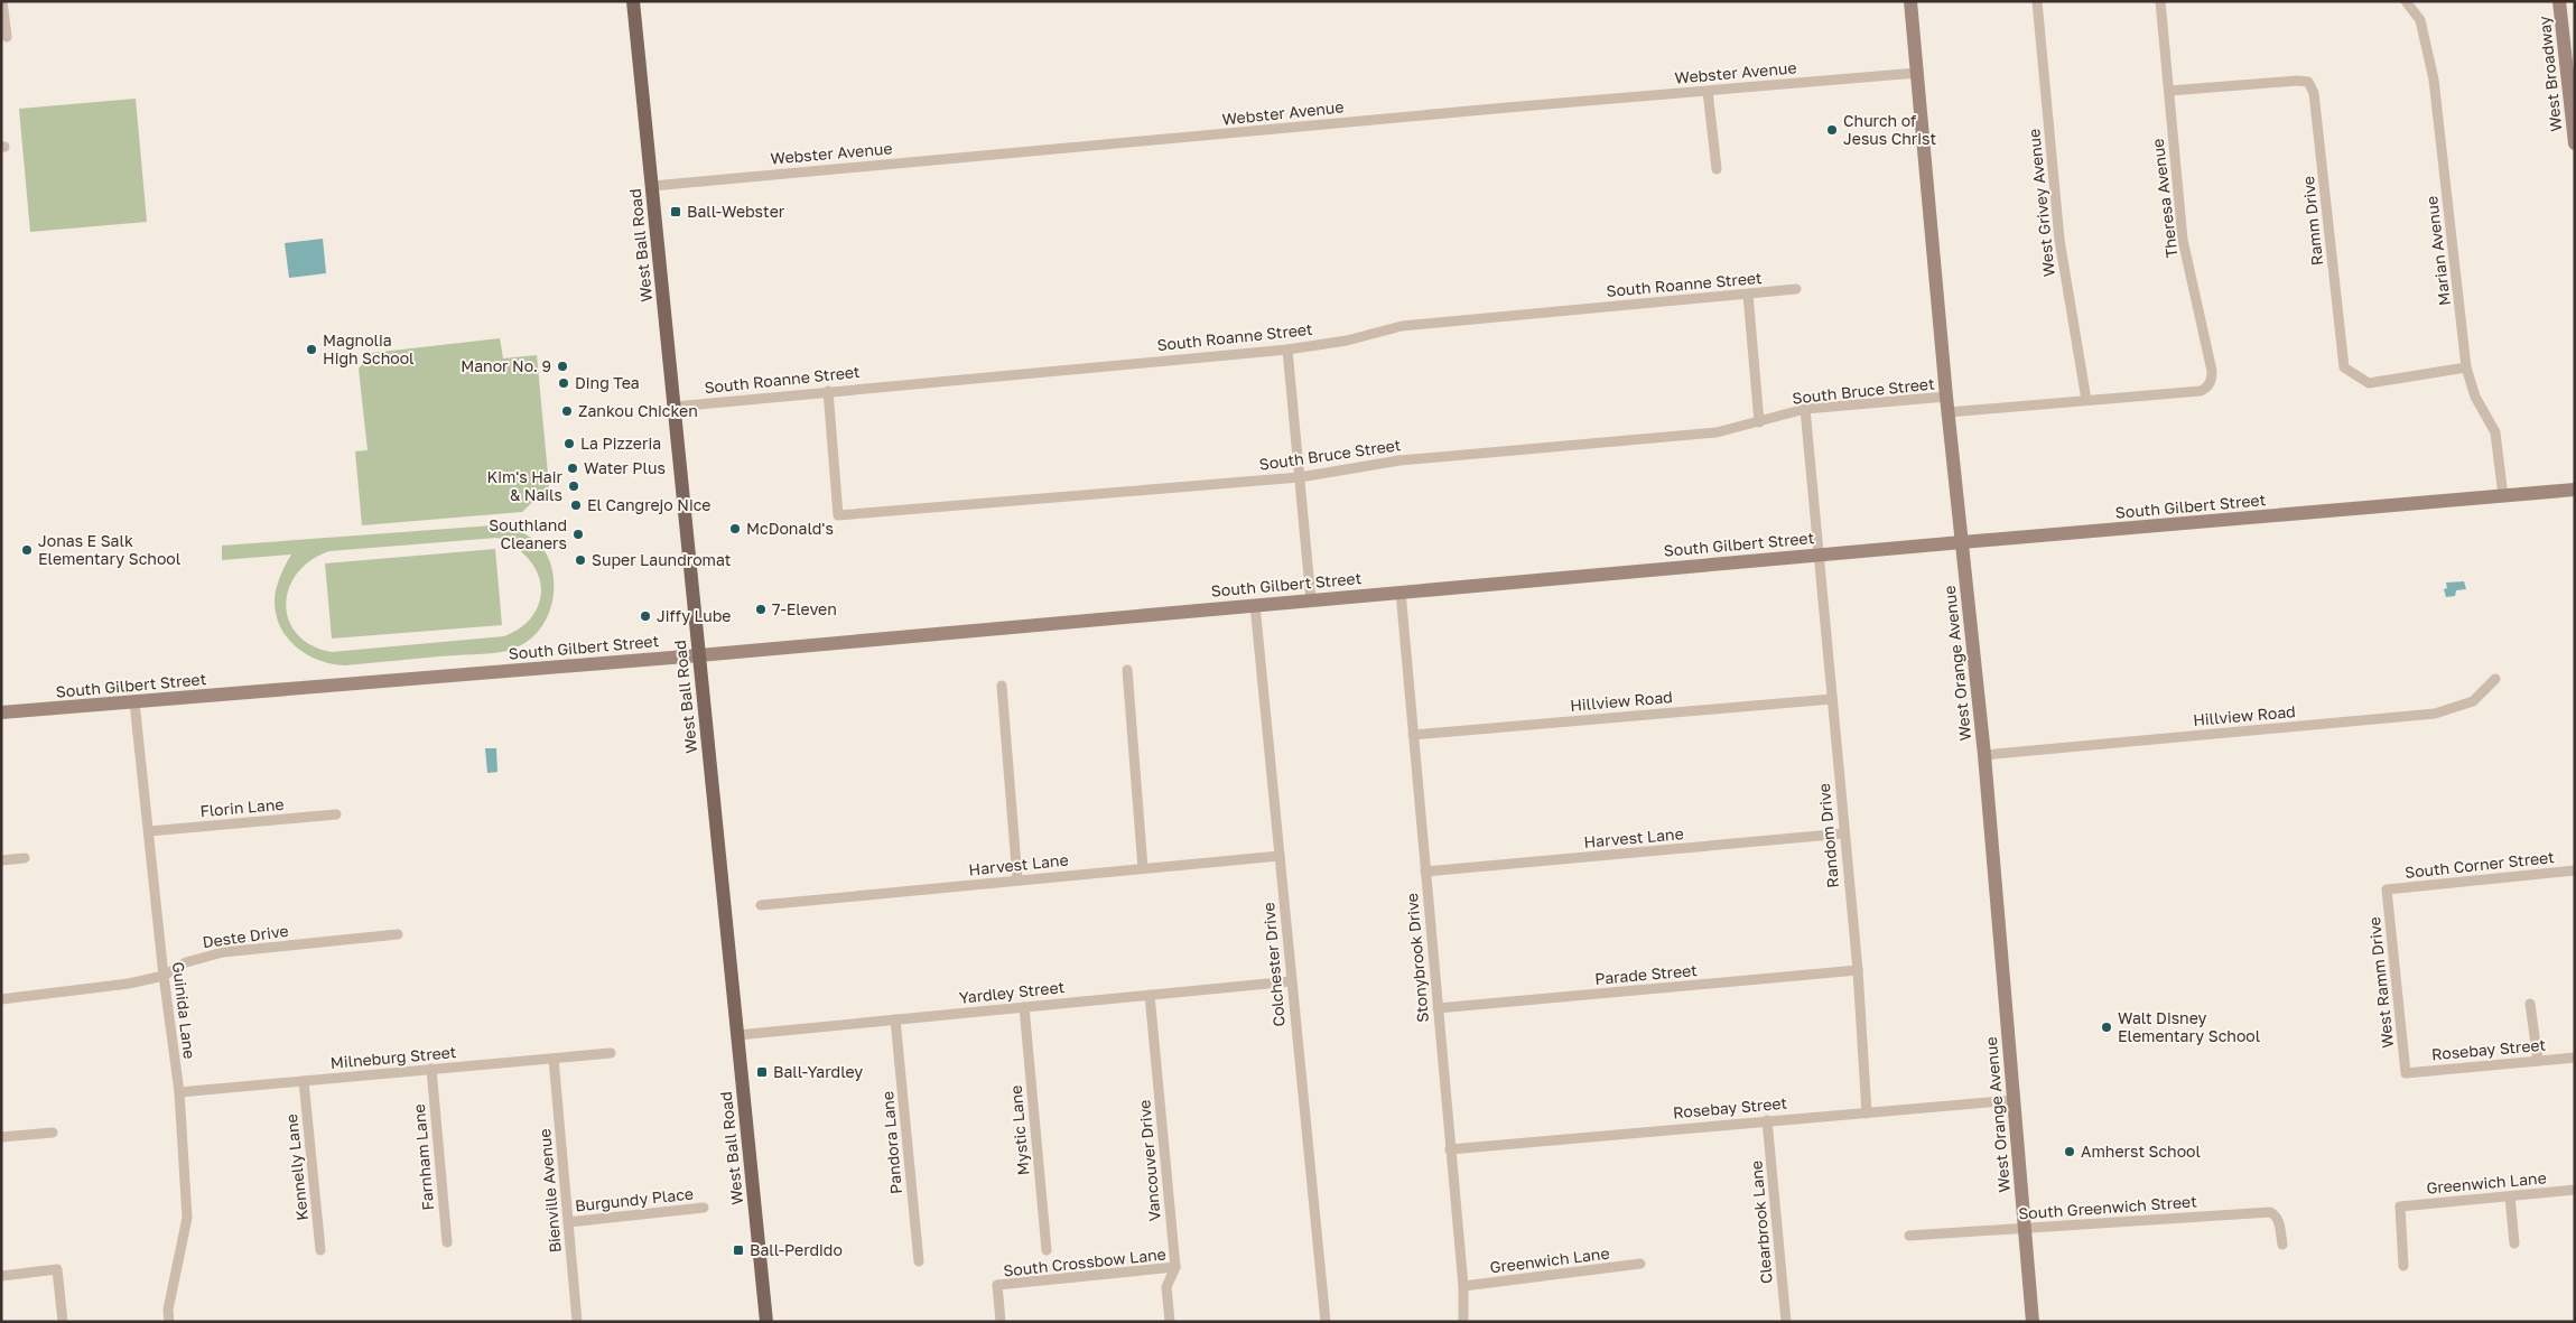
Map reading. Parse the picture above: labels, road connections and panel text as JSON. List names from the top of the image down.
{
  "streets": {
    "main road": ["West Ball Road"],
    "street": [
      "Webster Avenue",
      "West Broadway",
      "Theresa Avenue",
      "West Grivey Avenue",
      "Ramm Drive",
      "Marian Avenue",
      "South Roanne Street",
      "South Bruce Street",
      "South Gilbert Street",
      "West Orange Avenue",
      "Hillview Road",
      "Florin Lane",
      "Random Drive",
      "Harvest Lane",
      "South Corner Street",
      "Deste Drive",
      "Stonybrook Drive",
      "Colchester Drive",
      "Parade Street",
      "West Ramm Drive",
      "Yardley Street",
      "Guinida Lane",
      "Rosebay Street",
      "Milneburg Street",
      "Mystic Lane",
      "Pandora Lane",
      "Farnham Lane",
      "Vancouver Drive",
      "Kennelly Lane",
      "Greenwich Lane",
      "Bienville Avenue",
      "Burgundy Place",
      "South Greenwich Street",
      "Clearbrook Lane",
      "South Crossbow Lane"
    ]
  },
  "crossings": [
    ["Webster Avenue", "West Ball Road"],
    ["Webster Avenue", "West Orange Avenue"],
    ["Theresa Avenue", "Ramm Drive"],
    ["Theresa Avenue", "South Bruce Street"],
    ["West Grivey Avenue", "South Bruce Street"],
    ["Ramm Drive", "Marian Avenue"],
    ["West Ball Road", "South Roanne Street"],
    ["West Ball Road", "South Gilbert Street"],
    ["West Ball Road", "Yardley Street"],
    ["Marian Avenue", "South Gilbert Street"],
    ["South Roanne Street", "South Bruce Street"],
    ["South Bruce Street", "West Orange Avenue"],
    ["South Bruce Street", "Random Drive"],
    ["South Gilbert Street", "West Orange Avenue"],
    ["South Gilbert Street", "Random Drive"],
    ["South Gilbert Street", "Stonybrook Drive"],
    ["South Gilbert Street", "Colchester Drive"],
    ["South Gilbert Street", "Guinida Lane"],
    ["West Orange Avenue", "Hillview Road"],
    ["West Orange Avenue", "Rosebay Street"],
    ["West Orange Avenue", "South Greenwich Street"],
    ["Hillview Road", "Random Drive"],
    ["Hillview Road", "Stonybrook Drive"],
    ["Florin Lane", "Guinida Lane"],
    ["Random Drive", "Harvest Lane"],
    ["Random Drive", "Parade Street"],
    ["Random Drive", "Rosebay Street"],
    ["Harvest Lane", "Stonybrook Drive"],
    ["Harvest Lane", "Colchester Drive"],
    ["South Corner Street", "West Ramm Drive"],
    ["Deste Drive", "Guinida Lane"],
    ["Stonybrook Drive", "Parade Street"],
    ["Stonybrook Drive", "Rosebay Street"],
    ["Stonybrook Drive", "Greenwich Lane"],
    ["Colchester Drive", "Yardley Street"],
    ["West Ramm Drive", "Rosebay Street"],
    ["Yardley Street", "Mystic Lane"],
    ["Yardley Street", "Pandora Lane"],
    ["Yardley Street", "Vancouver Drive"],
    ["Guinida Lane", "Milneburg Street"],
    ["Rosebay Street", "Clearbrook Lane"],
    ["Milneburg Street", "Farnham Lane"],
    ["Milneburg Street", "Kennelly Lane"],
    ["Milneburg Street", "Bienville Avenue"],
    ["Vancouver Drive", "South Crossbow Lane"],
    ["Bienville Avenue", "Burgundy Place"]
  ],
  "places": {
    "other": [
      "Church of Jesus Christ",
      "Magnolia High School",
      "Manor No. 9",
      "Ding Tea",
      "Zankou Chicken",
      "La Pizzeria",
      "Water Plus",
      "Kim's Hair & Nails",
      "El Cangrejo Nice",
      "McDonald's",
      "Southland Cleaners",
      "Jonas E Salk Elementary School",
      "Super Laundromat",
      "7-Eleven",
      "Jiffy Lube",
      "Walt Disney Elementary School",
      "Amherst School"
    ],
    "transit": ["Ball-Webster", "Ball-Yardley", "Ball-Perdido"]
  }
}
